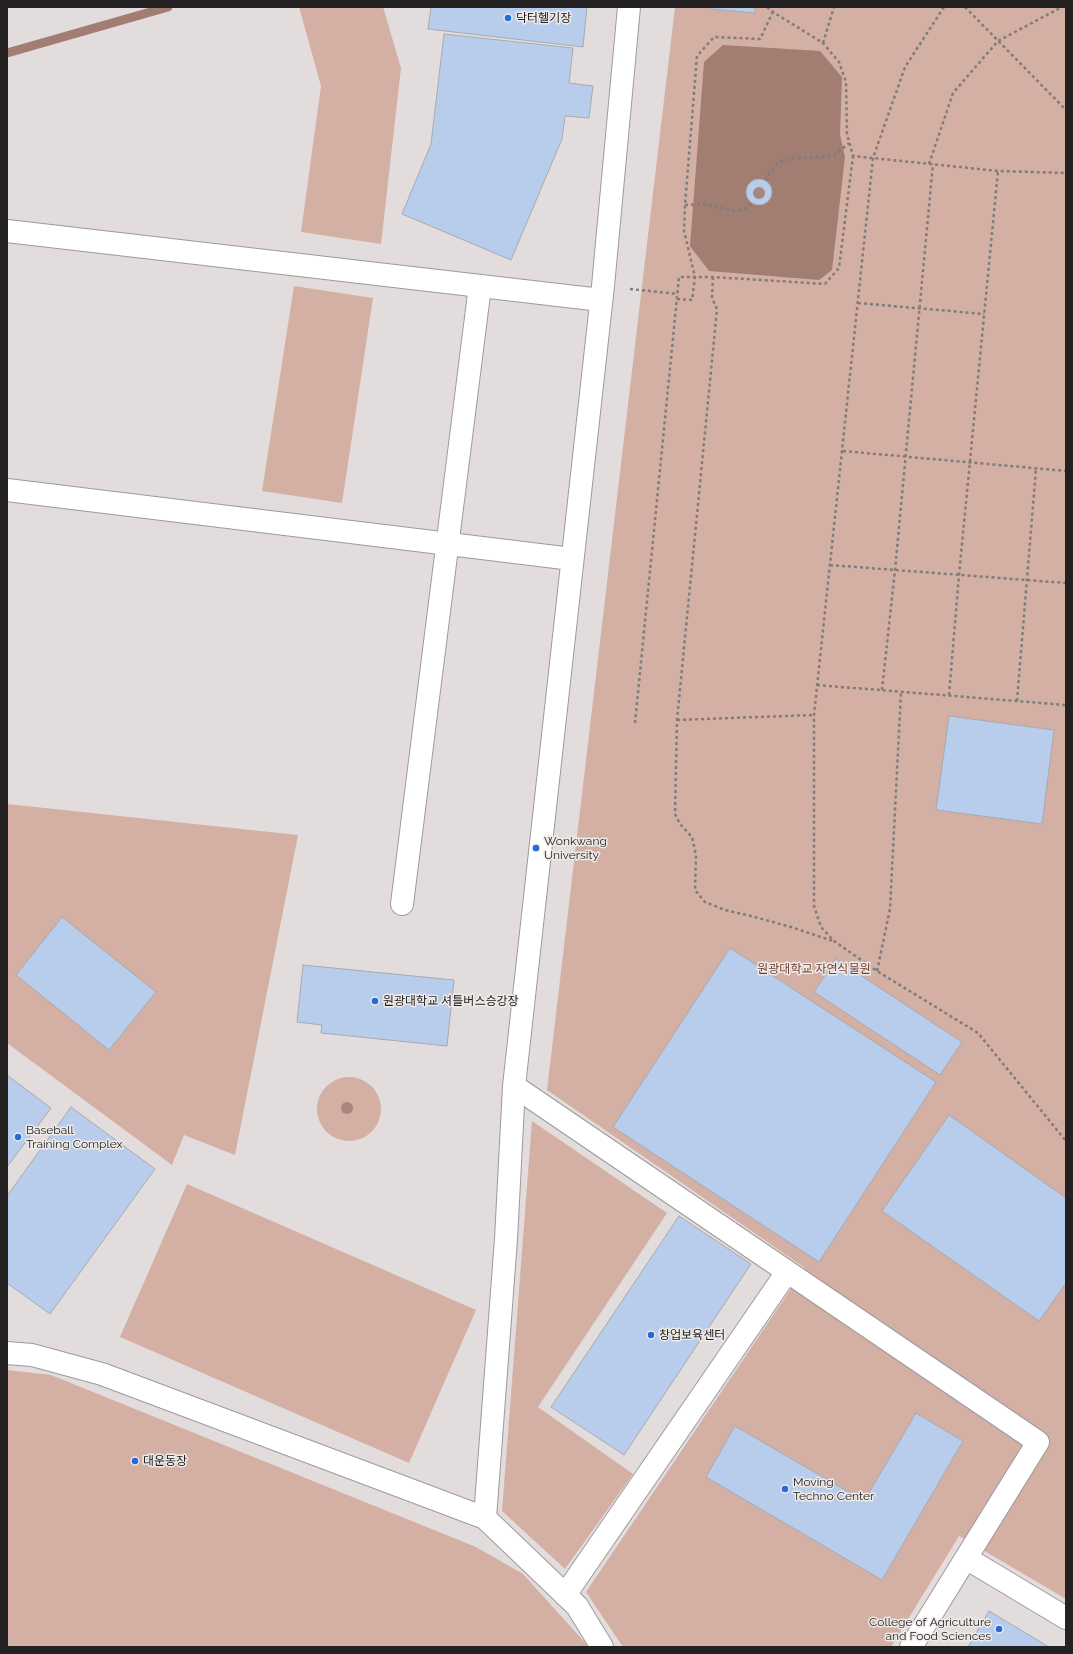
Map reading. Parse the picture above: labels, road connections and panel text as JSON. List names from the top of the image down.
{
  "parks": ["원광대학교 자연식물원"],
  "places": [
    "닥터헬기장",
    "Wonkwang University",
    "원광대학교 셔틀버스승강장",
    "Baseball Training Complex",
    "창업보육센터",
    "대운동장",
    "Moving Techno Center",
    "College of Agriculture and Food Sciences"
  ]
}
